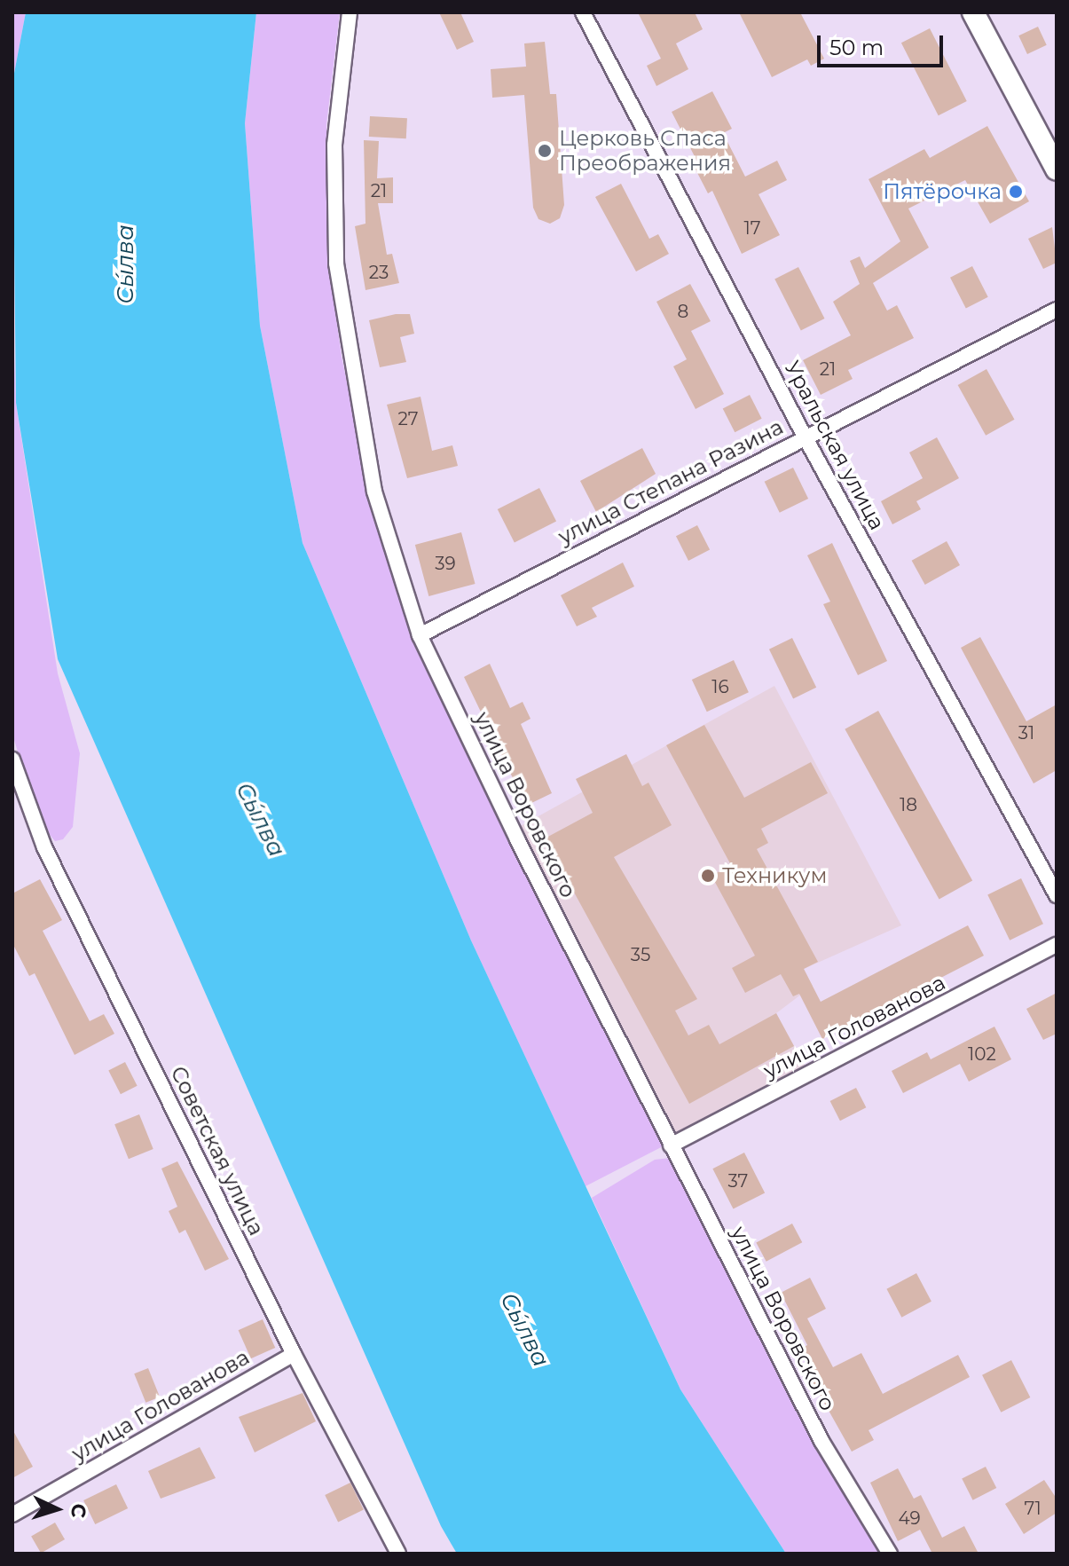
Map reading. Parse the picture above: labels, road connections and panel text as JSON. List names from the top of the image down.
{
  "streets": {
    "street": [
      "Уральская улица",
      "улица Степана Разина",
      "улица Воровского",
      "улица Голованова",
      "Советская улица"
    ]
  },
  "crossings": [
    ["Уральская улица", "улица Степана Разина"],
    ["улица Степана Разина", "улица Воровского"],
    ["улица Воровского", "улица Голованова"],
    ["улица Голованова", "Советская улица"]
  ],
  "water": ["Сы́лва"],
  "places": ["Церковь Спаса Преображения", "Пятёрочка", "Техникум"],
  "house_numbers": [
    "21",
    "17",
    "23",
    "8",
    "21",
    "27",
    "39",
    "16",
    "31",
    "18",
    "35",
    "102",
    "37",
    "71",
    "49"
  ],
  "scale_bar": "50 m",
  "north": "right"
}
